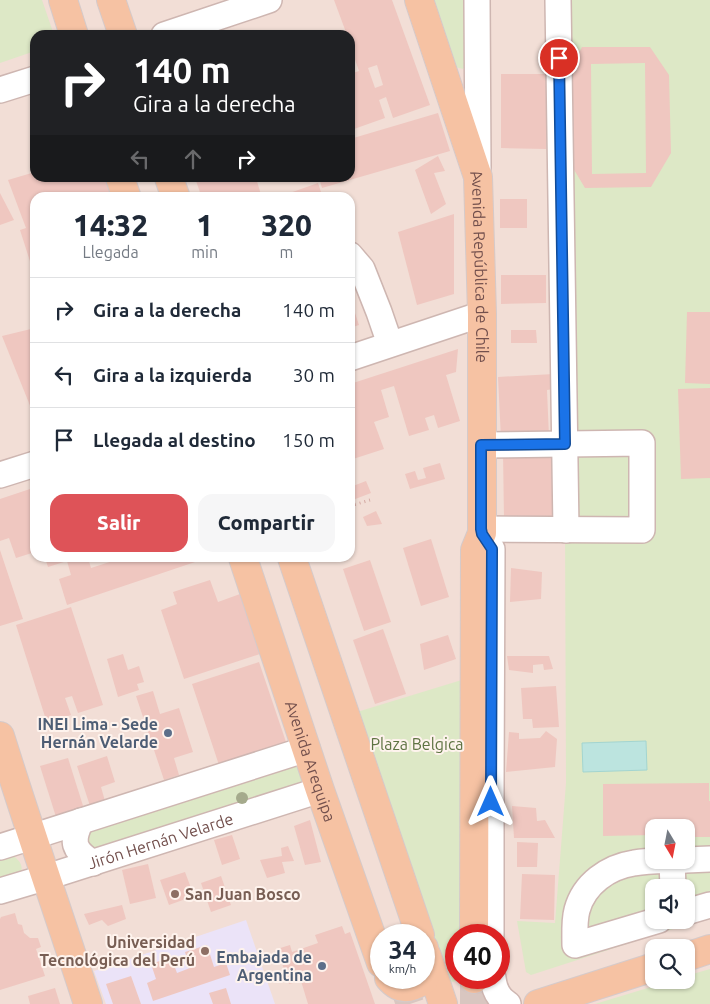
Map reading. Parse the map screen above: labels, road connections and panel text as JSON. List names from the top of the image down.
{
  "streets": {
    "main road": ["Avenida República de Chile", "Avenida Arequipa"],
    "street": ["Jirón Hernán Velarde"]
  },
  "crossings": [
    ["Avenida Arequipa", "Jirón Hernán Velarde"]
  ],
  "parks": ["Plaza Belgica"],
  "places": [
    "INEI Lima - Sede Hernán Velarde",
    "San Juan Bosco",
    "Universidad Tecnológica del Perú",
    "Embajada de Argentina"
  ],
  "north": "bottom",
  "page": {
    "turn": ["140 m", "Gira a la derecha"],
    "eta": [
      "14:32",
      "Llegada",
      "1",
      "min",
      "320",
      "m"
    ],
    "list": [
      {
        "name": "Gira a la derecha",
        "value": "140 m"
      },
      {
        "name": "Gira a la izquierda",
        "value": "30 m"
      },
      {
        "name": "Llegada al destino",
        "value": "150 m"
      }
    ],
    "buttons": ["Salir", "Compartir"],
    "speed": "34 km/h",
    "limit": "40"
  }
}
